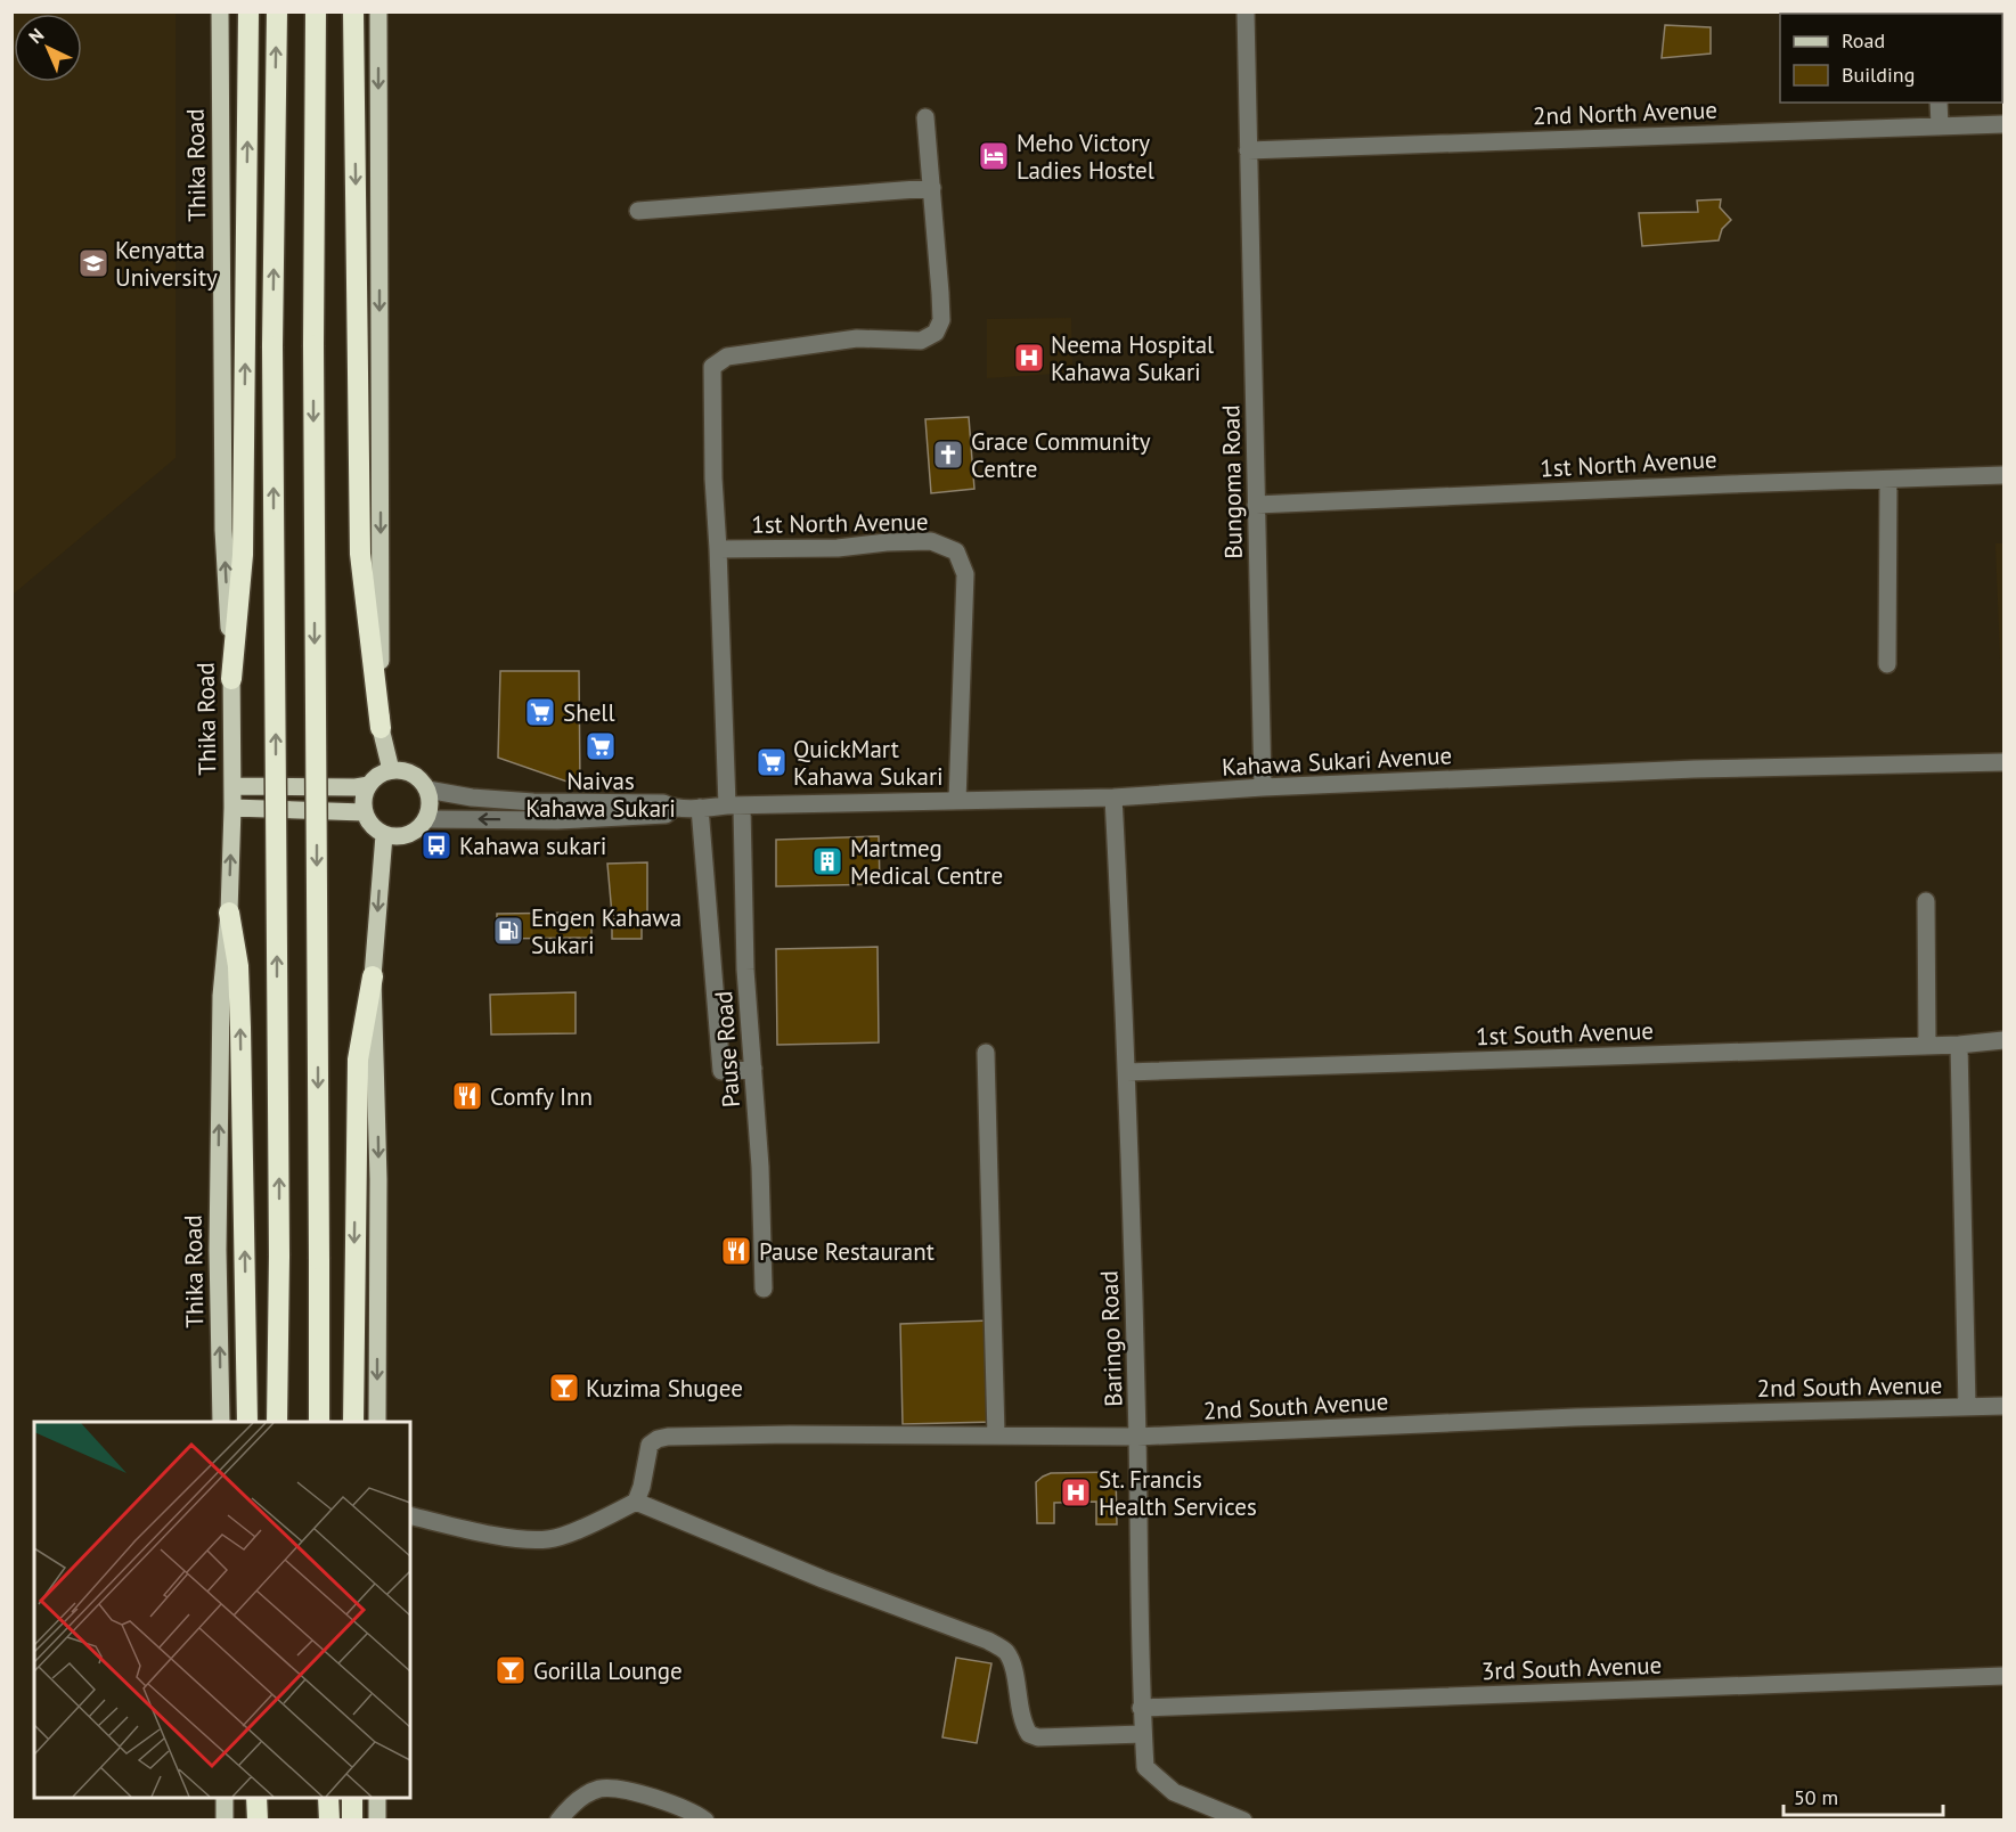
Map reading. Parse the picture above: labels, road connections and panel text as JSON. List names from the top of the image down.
{
  "streets": {
    "main road": ["Thika Road"],
    "street": [
      "2nd North Avenue",
      "1st North Avenue",
      "Bungoma Road",
      "Kahawa Sukari Avenue",
      "1st South Avenue",
      "Pause Road",
      "Baringo Road",
      "2nd South Avenue",
      "3rd South Avenue"
    ]
  },
  "crossings": [
    ["2nd North Avenue", "Bungoma Road"],
    ["1st North Avenue", "Bungoma Road"],
    ["1st North Avenue", "Kahawa Sukari Avenue"],
    ["1st North Avenue", "Pause Road"],
    ["Bungoma Road", "Kahawa Sukari Avenue"],
    ["Kahawa Sukari Avenue", "Pause Road"],
    ["Kahawa Sukari Avenue", "Baringo Road"],
    ["1st South Avenue", "Baringo Road"],
    ["Baringo Road", "2nd South Avenue"],
    ["Baringo Road", "3rd South Avenue"]
  ],
  "one_way": ["Thika Road"],
  "places": {
    "hotel": ["Meho Victory Ladies Hostel"],
    "school or university": ["Kenyatta University"],
    "hospital": ["Neema Hospital Kahawa Sukari", "St. Francis Health Services"],
    "church": ["Grace Community Centre"],
    "supermarket": ["Shell", "Naivas Kahawa Sukari", "QuickMart Kahawa Sukari"],
    "bus stop": ["Kahawa sukari"],
    "building": ["Martmeg Medical Centre"],
    "fuel station": ["Engen Kahawa Sukari"],
    "restaurant": ["Comfy Inn", "Pause Restaurant"],
    "bar": ["Kuzima Shugee", "Gorilla Lounge"]
  },
  "legend": ["Road", "Building"],
  "scale_bar": "50 m",
  "north": "top left"
}
